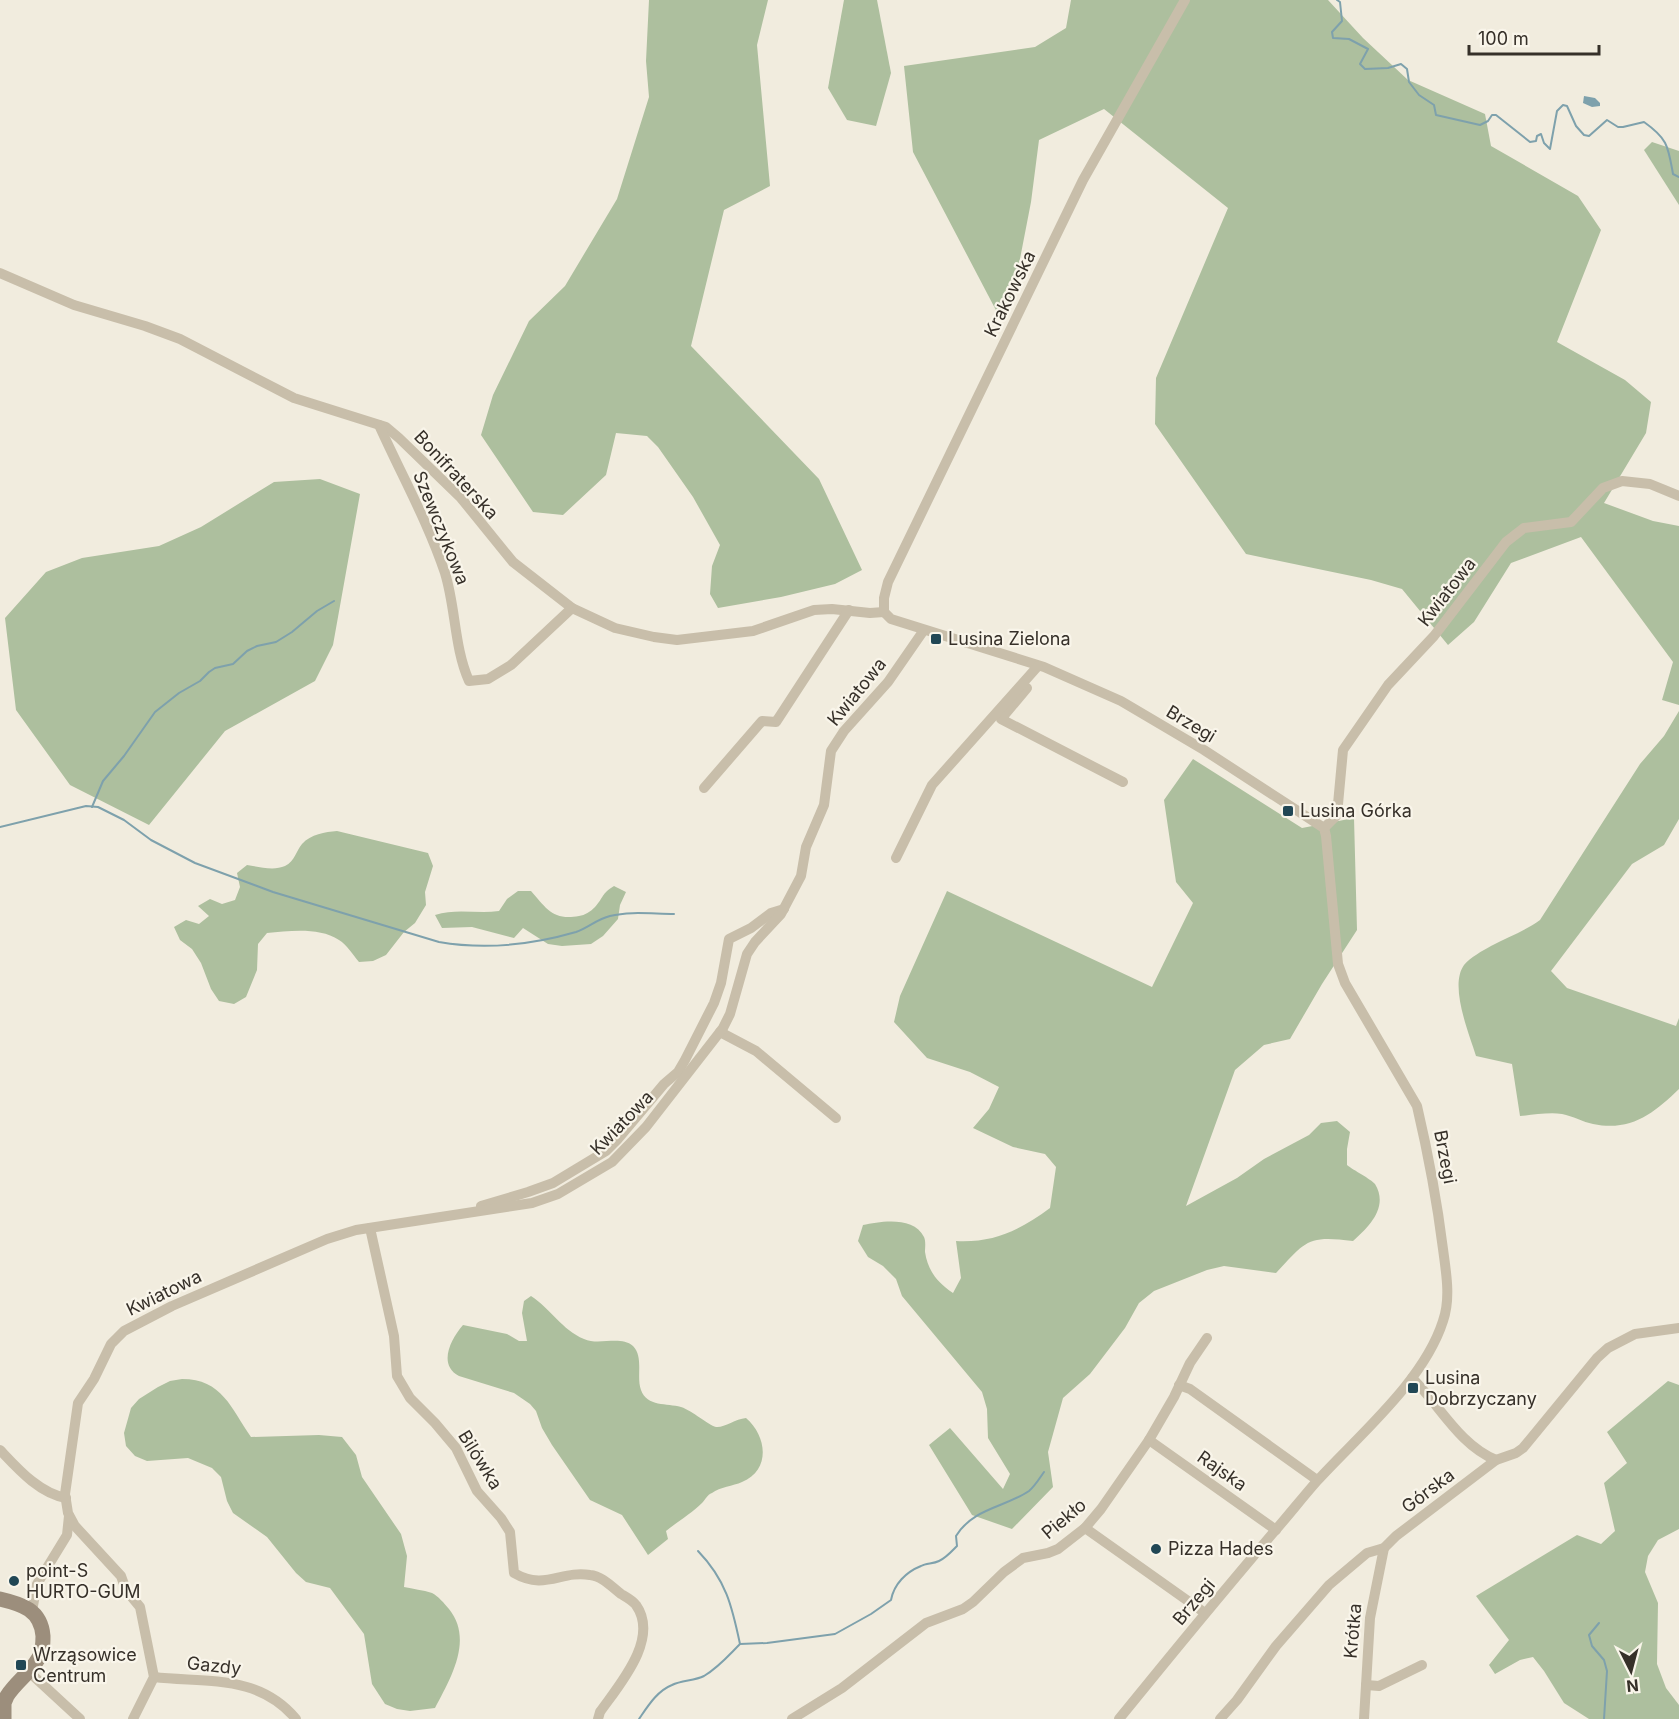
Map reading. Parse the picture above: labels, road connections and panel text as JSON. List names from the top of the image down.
{
  "streets": {
    "street": [
      "Krakowska",
      "Bonifraterska",
      "Szewczykowa",
      "Kwiatowa",
      "Brzegi",
      "Bilówka",
      "Rajska",
      "Górska",
      "Piekło",
      "Krótka",
      "Gazdy"
    ]
  },
  "crossings": [
    ["Krakowska", "Bonifraterska"],
    ["Krakowska", "Brzegi"],
    ["Bonifraterska", "Szewczykowa"],
    ["Bonifraterska", "Brzegi"],
    ["Kwiatowa", "Brzegi"],
    ["Kwiatowa", "Bilówka"],
    ["Brzegi", "Rajska"],
    ["Rajska", "Piekło"],
    ["Górska", "Krótka"]
  ],
  "places": {
    "transit": [
      "Lusina Zielona",
      "Lusina Górka",
      "Lusina Dobrzyczany",
      "Wrząsowice Centrum"
    ],
    "other": ["Pizza Hades", "point-S HURTO-GUM"]
  },
  "scale_bar": "100 m",
  "north": "bottom"
}
